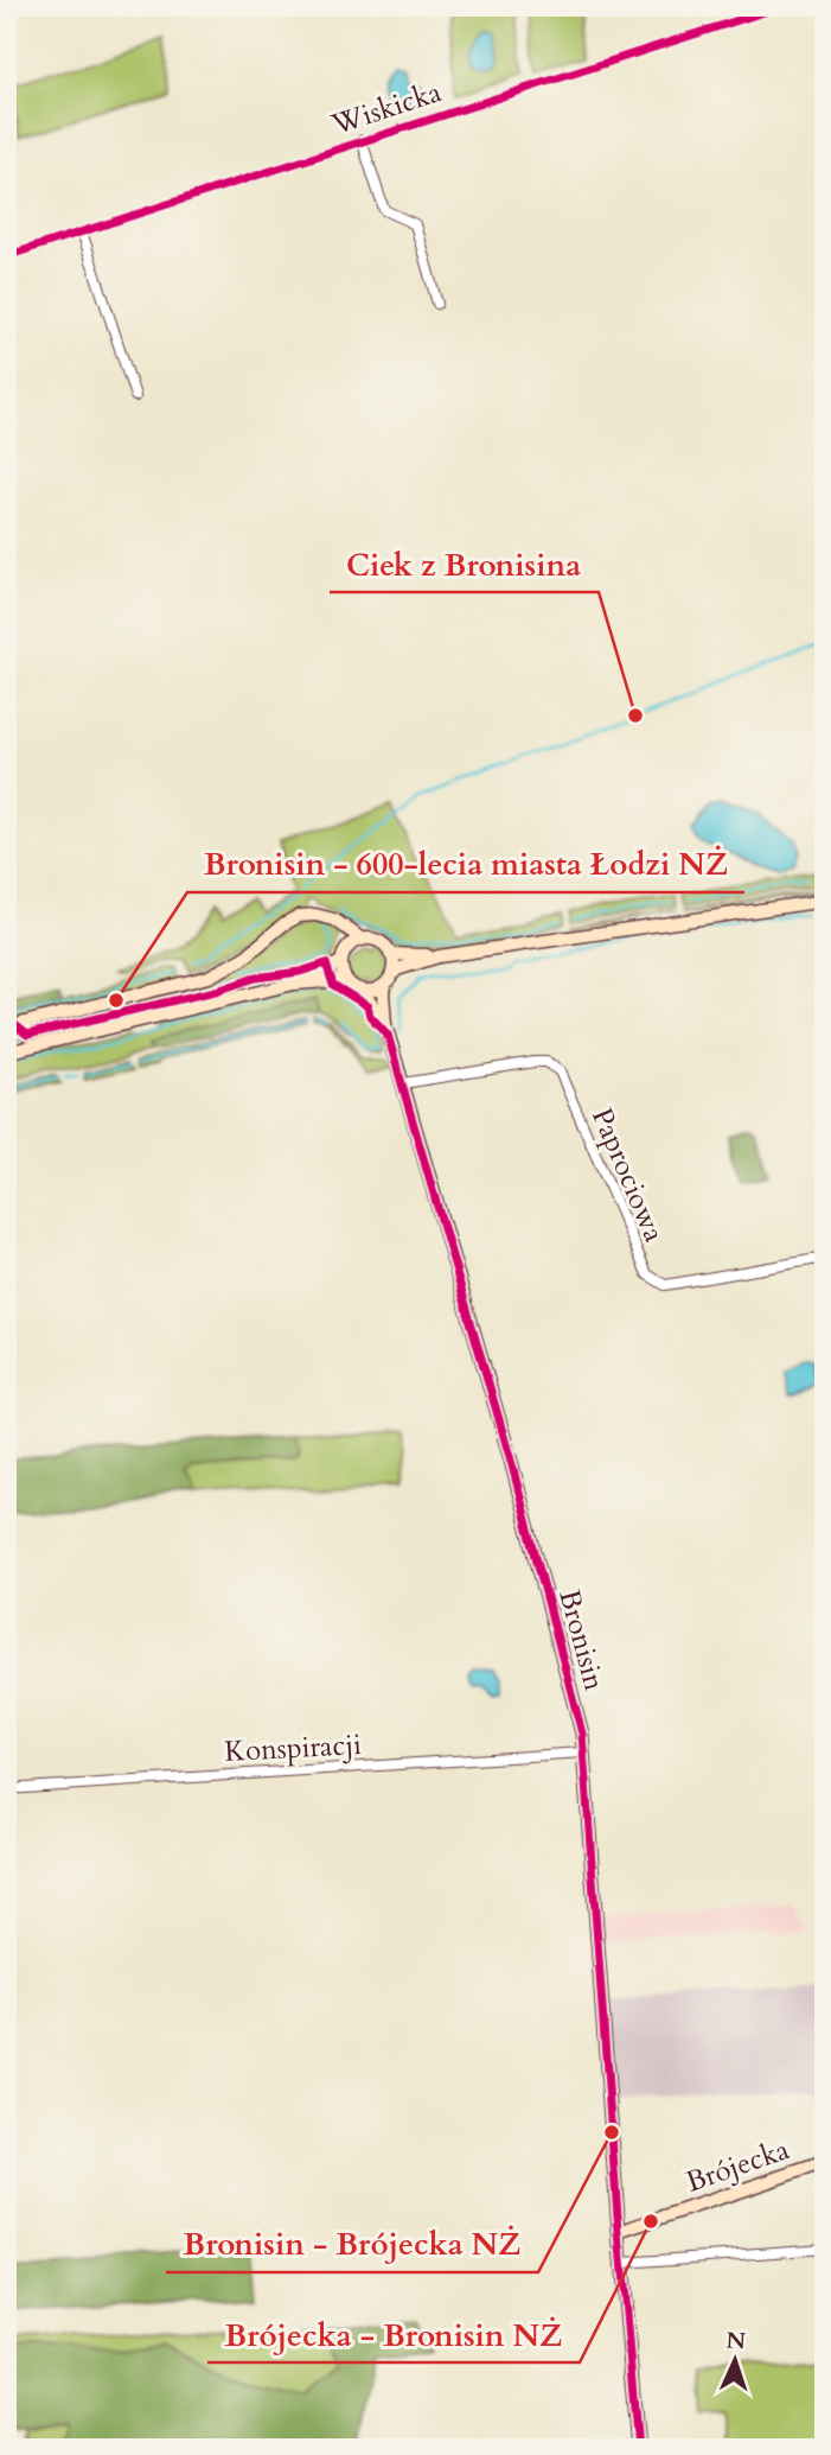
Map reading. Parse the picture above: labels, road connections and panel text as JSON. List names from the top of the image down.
{
  "streets": {
    "street": [
      "Wiskicka",
      "Paprociowa",
      "Bronisin",
      "Konspiracji",
      "Brójecka"
    ]
  },
  "crossings": [
    ["Paprociowa", "Bronisin"],
    ["Bronisin", "Konspiracji"],
    ["Bronisin", "Brójecka"]
  ],
  "places": [
    "Ciek z Bronisina",
    "Bronisin - 600-lecia miasta Łodzi NŻ",
    "Bronisin - Brójecka NŻ",
    "Brójecka - Bronisin NŻ"
  ],
  "north": "top"
}
